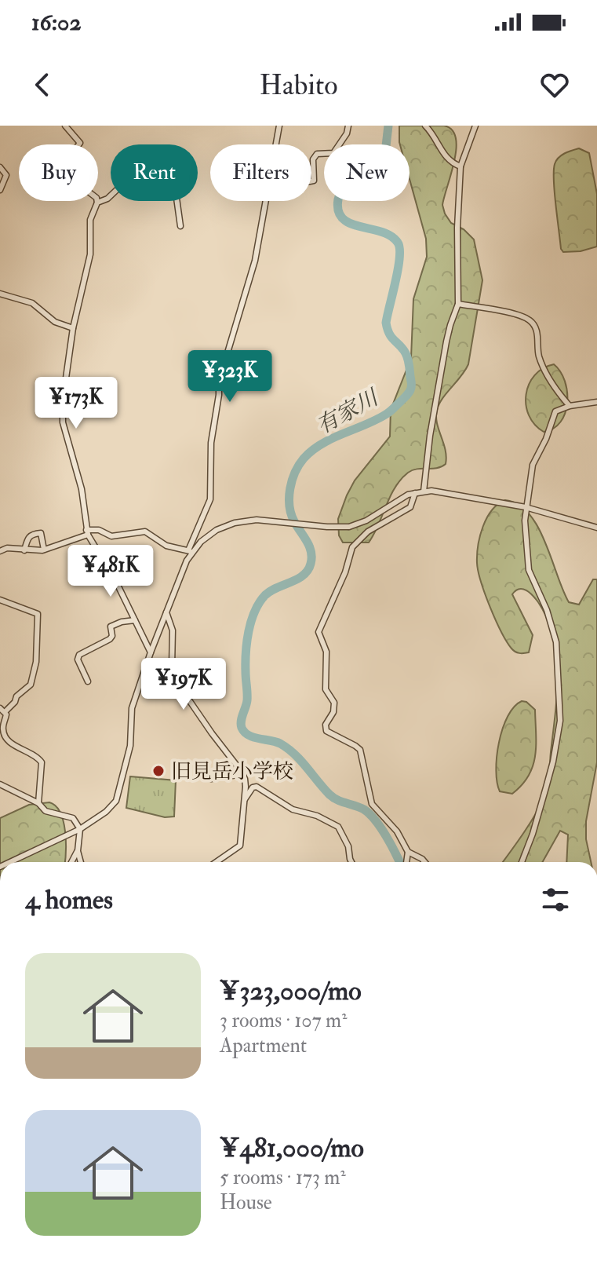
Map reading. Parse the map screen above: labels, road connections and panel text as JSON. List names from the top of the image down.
{
  "water": ["有家川"],
  "places": ["旧見岳小学校"],
  "page": {
    "status": "16:02",
    "header": "Habito",
    "chip": [
      "Buy",
      "Rent",
      "Filters",
      "New"
    ],
    "price": [
      "¥323K",
      "¥173K",
      "¥481K",
      "¥197K"
    ],
    "heading": "4 homes",
    "list": [
      {
        "name": "¥323,000/mo",
        "note": "3 rooms · 107 m² · Apartment"
      },
      {
        "name": "¥481,000/mo",
        "note": "5 rooms · 173 m² · House"
      }
    ]
  }
}
